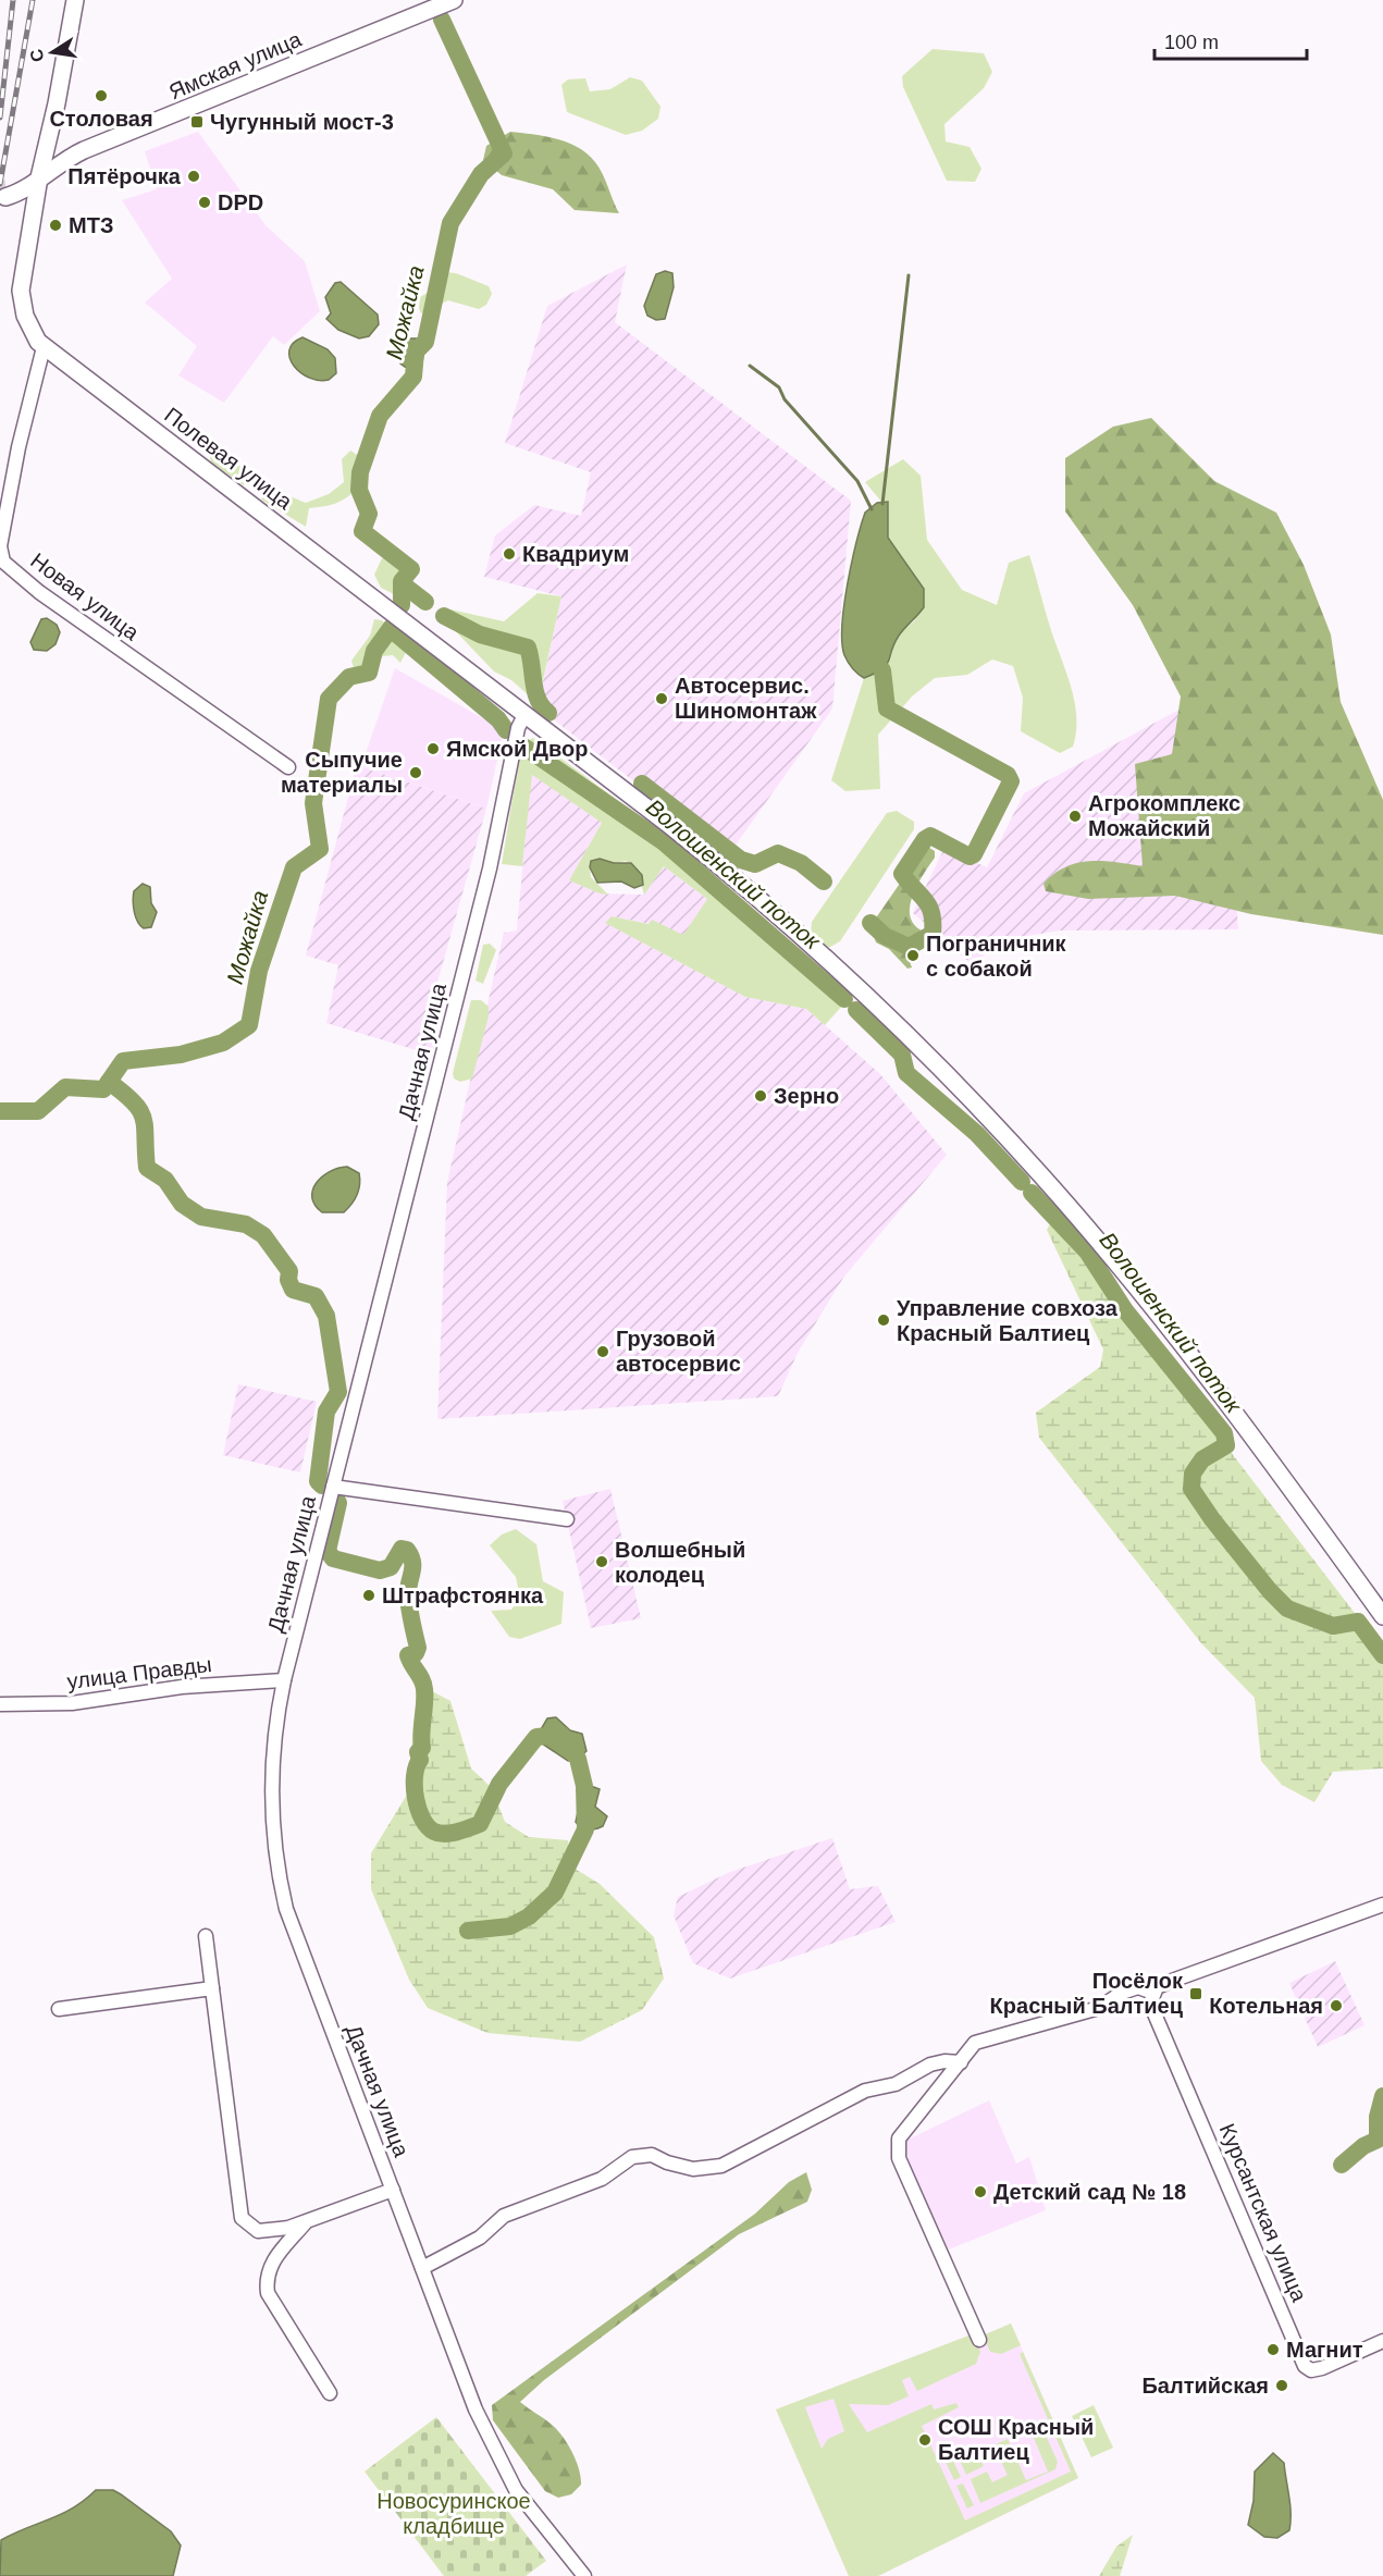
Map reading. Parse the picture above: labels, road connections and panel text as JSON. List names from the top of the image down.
{
  "streets": {
    "main road": ["Ямская улица", "Полевая улица"],
    "street": [
      "Новая улица",
      "Дачная улица",
      "улица Правды",
      "Курсантская улица"
    ]
  },
  "crossings": [
    ["Ямская улица", "Полевая улица"],
    ["Полевая улица", "Новая улица"],
    ["Полевая улица", "Дачная улица"],
    ["Дачная улица", "улица Правды"]
  ],
  "water": ["Можайка", "Волошенский поток"],
  "parks": ["Новосуринское кладбище"],
  "places": {
    "other": [
      "Столовая",
      "Пятёрочка",
      "DPD",
      "МТЗ",
      "Квадриум",
      "Автосервис. Шиномонтаж",
      "Ямской Двор",
      "Сыпучие материалы",
      "Агрокомплекс Можайский",
      "Пограничник с собакой",
      "Зерно",
      "Управление совхоза Красный Балтиец",
      "Грузовой автосервис",
      "Волшебный колодец",
      "Штрафстоянка",
      "Котельная",
      "Детский сад № 18",
      "Магнит",
      "Балтийская",
      "СОШ Красный Балтиец"
    ],
    "transit": ["Чугунный мост-3", "Посёлок Красный Балтиец"]
  },
  "scale_bar": "100 m",
  "north": "left"
}
